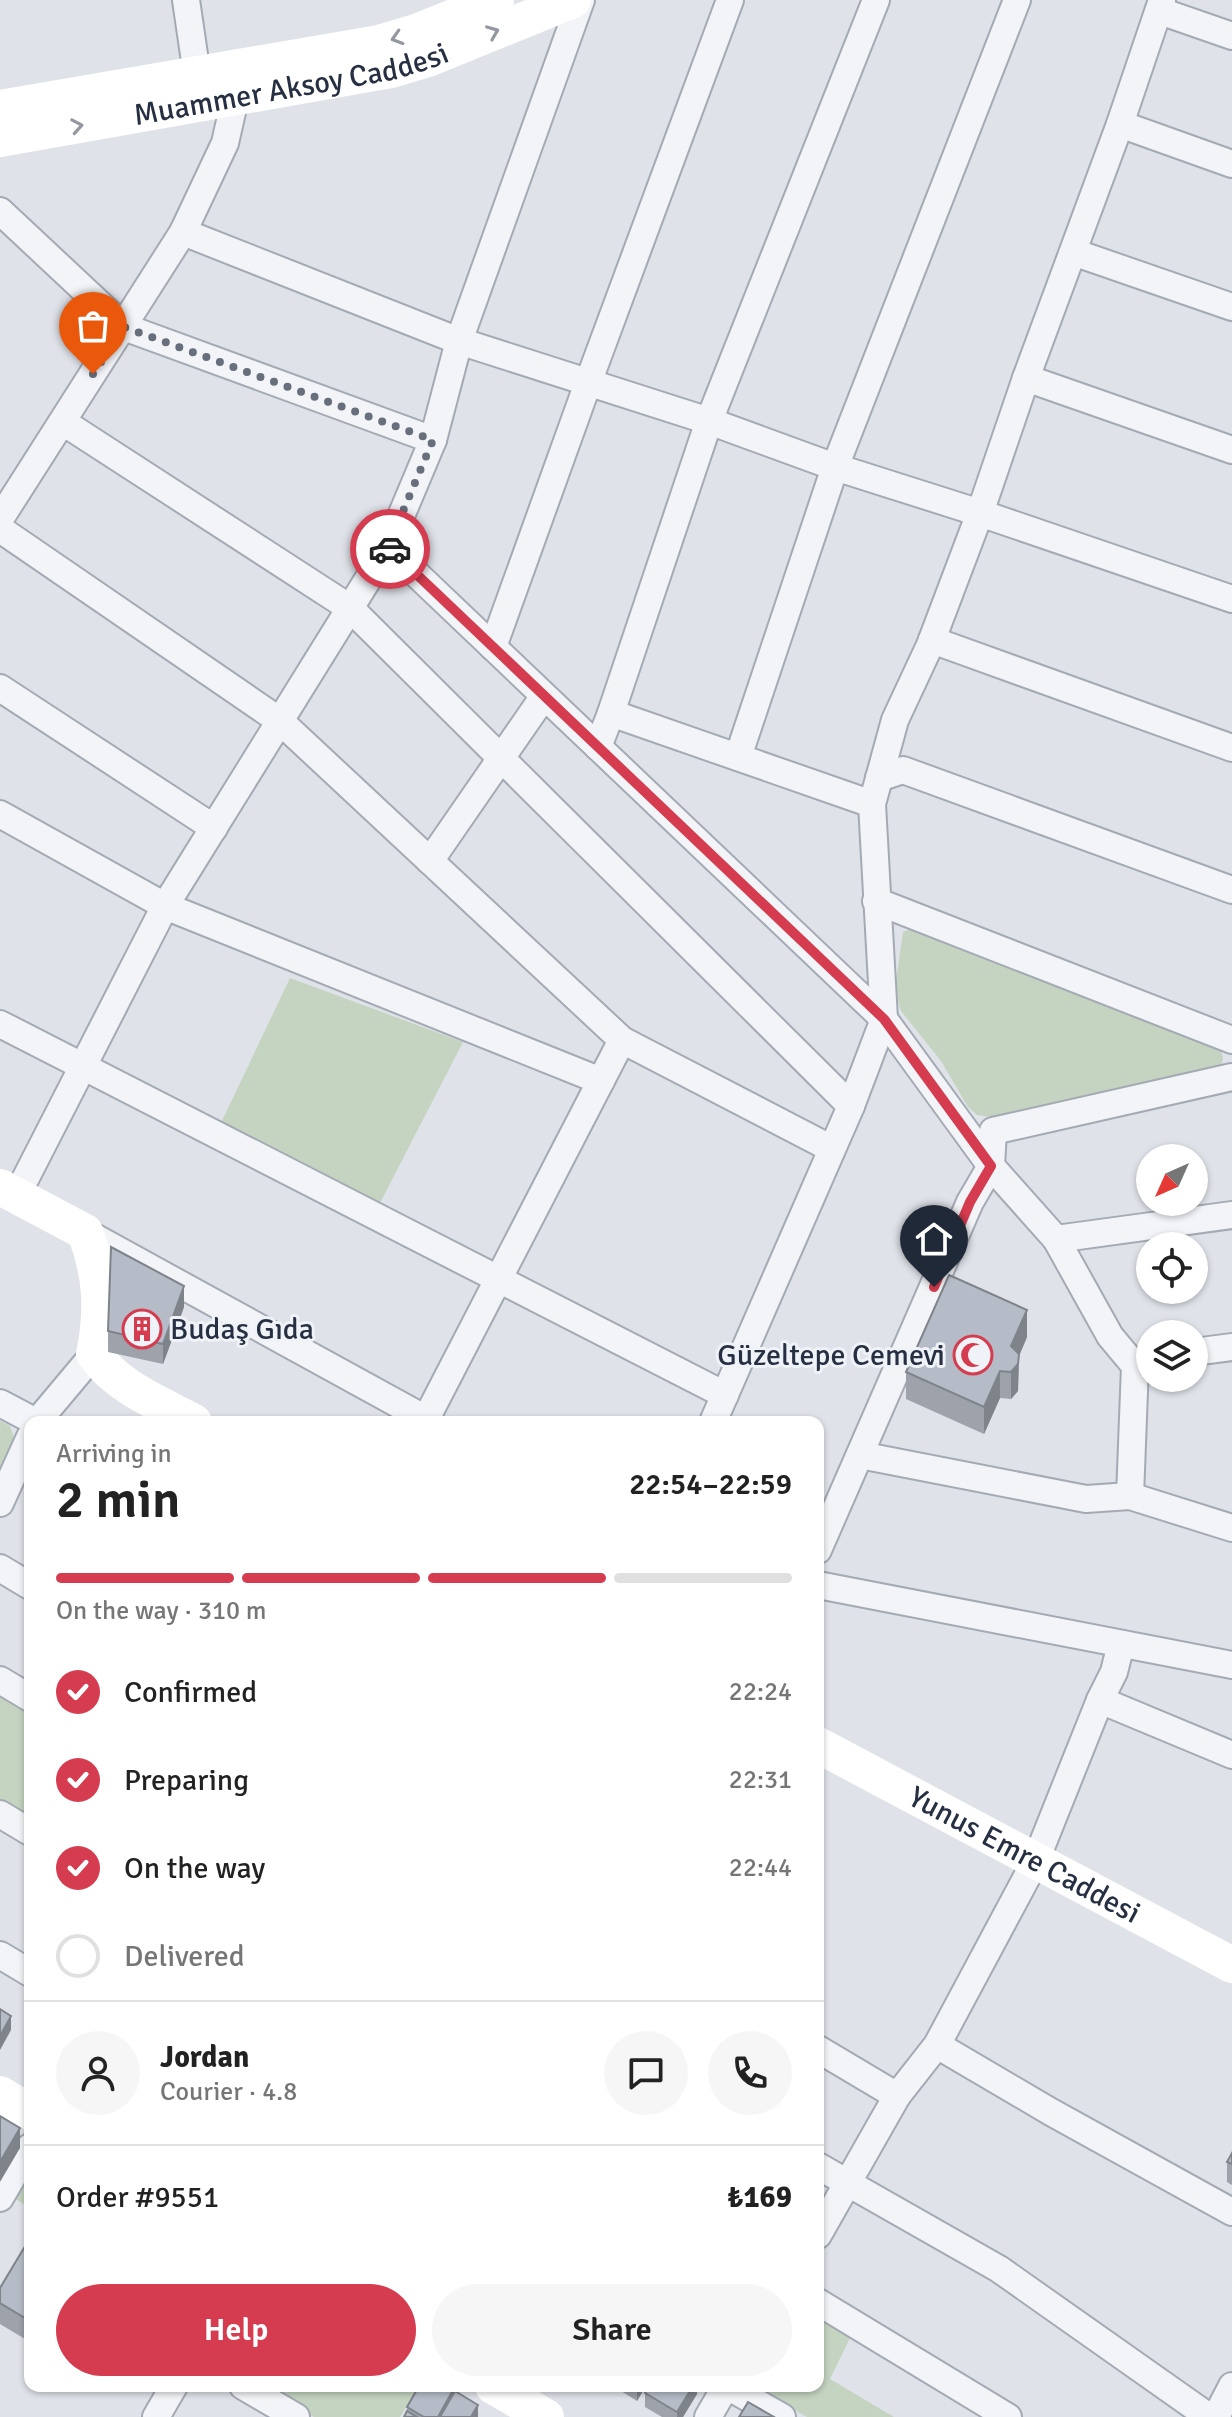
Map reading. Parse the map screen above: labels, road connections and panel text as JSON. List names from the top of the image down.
{
  "streets": {
    "main road": ["Muammer Aksoy Caddesi", "Yunus Emre Caddesi"]
  },
  "places": {
    "building": ["Budaş Gıda"],
    "mosque": ["Güzeltepe Cemevi"]
  },
  "north": "bottom left",
  "page": {
    "heading": ["2 min", "Arriving in", "22:54–22:59"],
    "panel": [
      "Jordan",
      "Courier · 4.8",
      "Order #9551",
      "₺169"
    ],
    "bar": "On the way · 310 m",
    "list": [
      ["Confirmed", "22:24"],
      ["Preparing", "22:31"],
      ["On the way", "22:44"],
      "Delivered"
    ],
    "buttons": ["Help", "Share"]
  }
}
